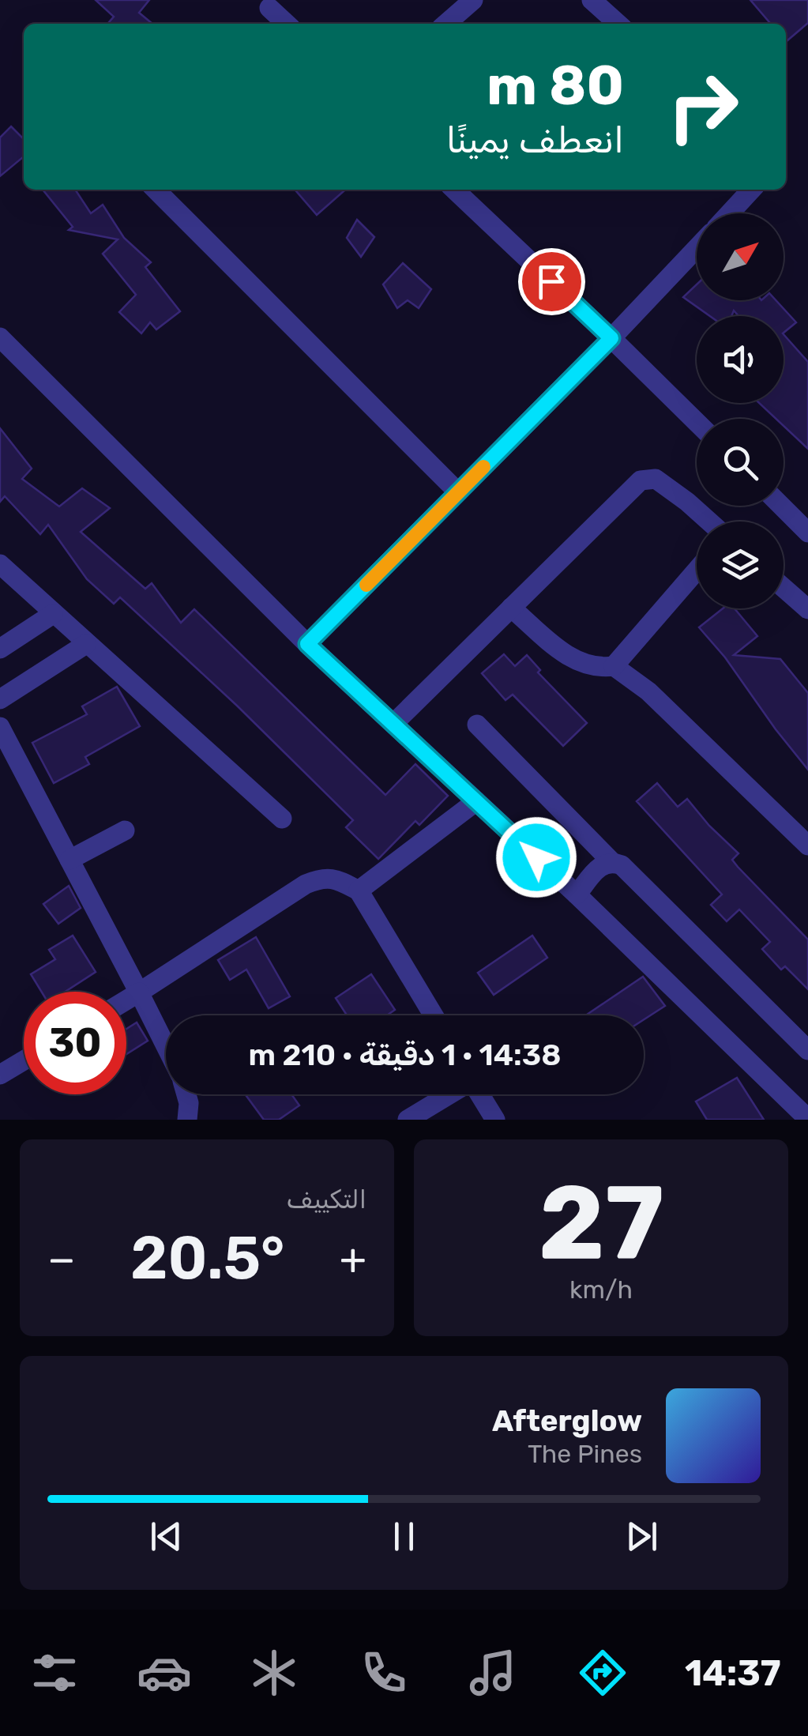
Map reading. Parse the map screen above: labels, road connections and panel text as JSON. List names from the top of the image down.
{
  "north": "top right",
  "page": {
    "turn": ["80 m", "انعطف يمينًا"],
    "limit": "30",
    "trip": "14:38 · 1 دقيقة · 210 m",
    "tile": [
      ["27", "km/h"],
      "التكييف"
    ],
    "heat": ["−", "20.5°", "+"],
    "song": ["Afterglow", "The Pines"],
    "tabs": "14:37"
  }
}
